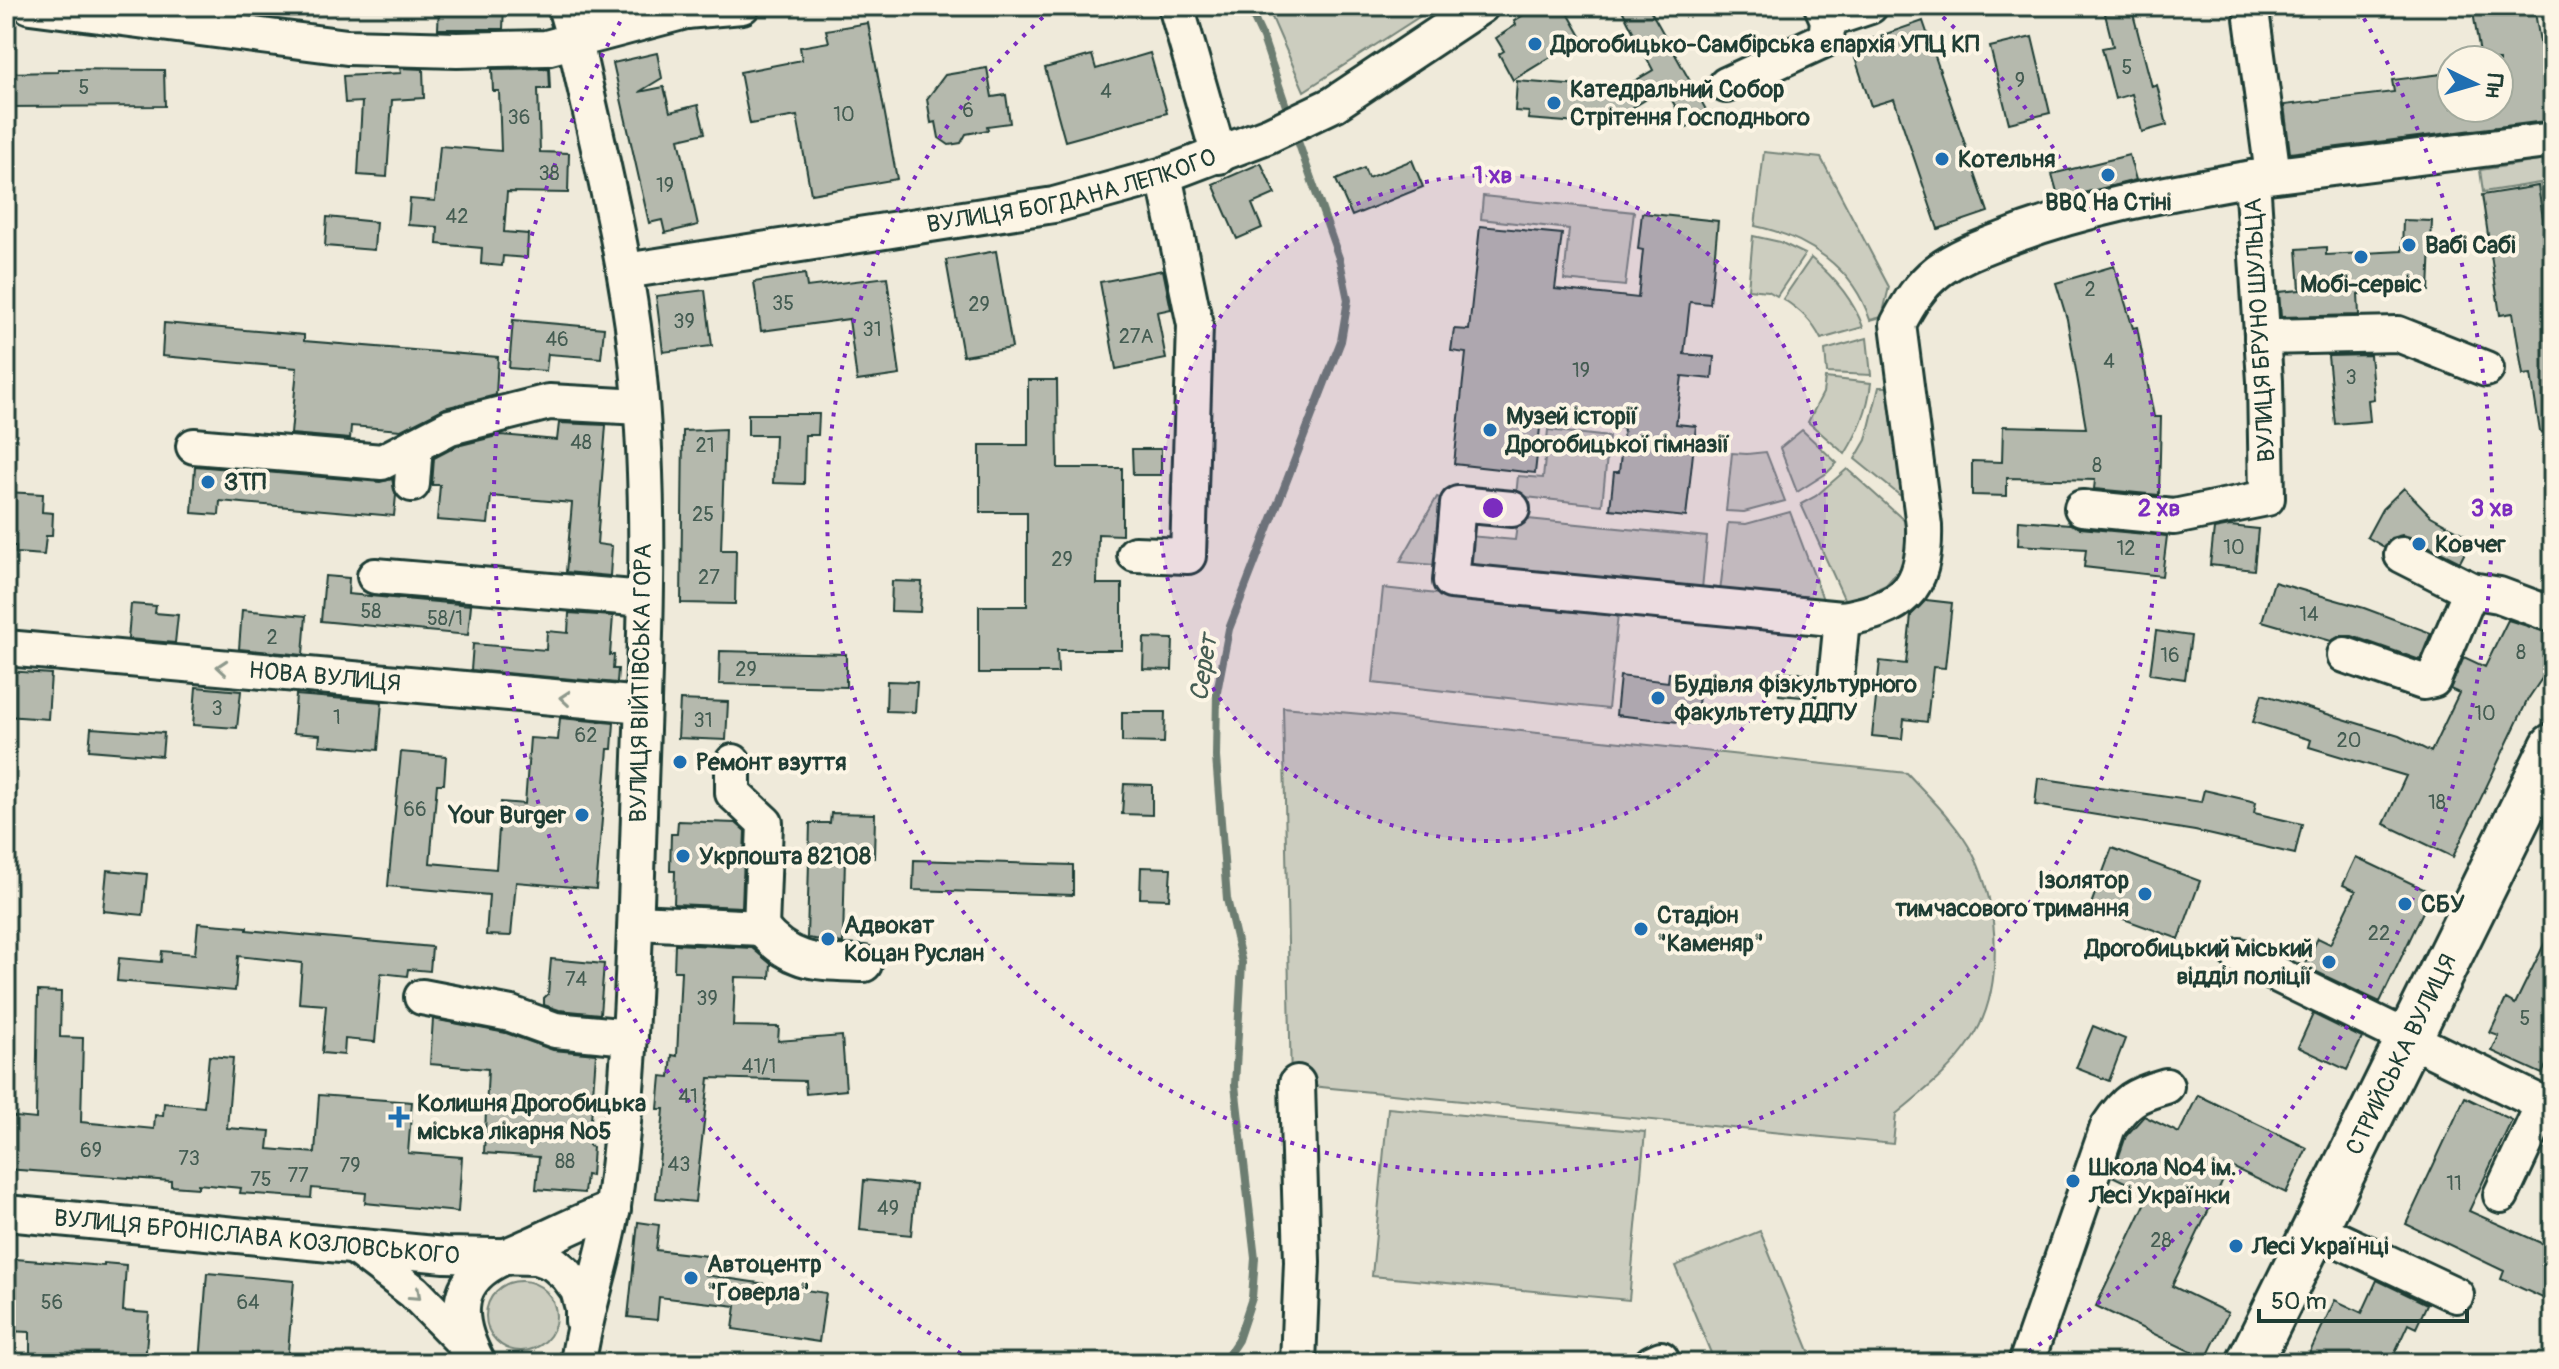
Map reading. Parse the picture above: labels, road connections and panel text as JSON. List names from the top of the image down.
{
  "streets": {
    "main road": ["СТРИЙСЬКА ВУЛИЦЯ"],
    "street": [
      "ВУЛИЦЯ БОГДАНА ЛЕПКОГО",
      "ВУЛИЦЯ БРУНО ШУЛЬЦА",
      "НОВА ВУЛИЦЯ",
      "ВУЛИЦЯ ВІЙТІВСЬКА ГОРА",
      "ВУЛИЦЯ БРОНІСЛАВА КОЗЛОВСЬКОГО"
    ]
  },
  "crossings": [
    ["ВУЛИЦЯ БОГДАНА ЛЕПКОГО", "ВУЛИЦЯ ВІЙТІВСЬКА ГОРА"],
    ["НОВА ВУЛИЦЯ", "ВУЛИЦЯ ВІЙТІВСЬКА ГОРА"],
    ["ВУЛИЦЯ ВІЙТІВСЬКА ГОРА", "ВУЛИЦЯ БРОНІСЛАВА КОЗЛОВСЬКОГО"]
  ],
  "water": ["Серет"],
  "places": {
    "other": [
      "Дрогобицько-Самбірська єпархія УПЦ КП",
      "Катедральний Собор Стрітення Господнього",
      "Котельня",
      "BBQ На Стіні",
      "Вабі Сабі",
      "Мобі-сервіс",
      "Музей історії Дрогобицької гімназії",
      "ЗТП",
      "Ковчег",
      "Будівля фізкультурного факультету ДДПУ",
      "Ремонт взуття",
      "Your Burger",
      "Укрпошта 82108",
      "Ізолятор тимчасового тримання",
      "СБУ",
      "Стадіон \"Каменяр\"",
      "Адвокат Коцан Руслан",
      "Дрогобицький міський відділ поліції",
      "Школа №4 ім. Лесі Українки",
      "Лесі Українці",
      "Автоцентр \"Говерла\""
    ],
    "health": ["Колишня Дрогобицька міська лікарня №5"]
  },
  "house_numbers": [
    "5",
    "9",
    "5",
    "4",
    "6",
    "10",
    "36",
    "38",
    "19",
    "42",
    "2",
    "35",
    "29",
    "39",
    "31",
    "27А",
    "46",
    "4",
    "19",
    "3",
    "48",
    "21",
    "8",
    "25",
    "10",
    "12",
    "29",
    "27",
    "58",
    "14",
    "58/1",
    "2",
    "8",
    "16",
    "29",
    "3",
    "10",
    "1",
    "31",
    "62",
    "20",
    "18",
    "66",
    "22",
    "74",
    "39",
    "5",
    "41/1",
    "41",
    "69",
    "73",
    "88",
    "43",
    "79",
    "77",
    "75",
    "11",
    "49",
    "28",
    "56",
    "64"
  ],
  "scale_bar": "50 m",
  "north": "right",
  "rings": ["1 хв", "2 хв", "3 хв"]
}
